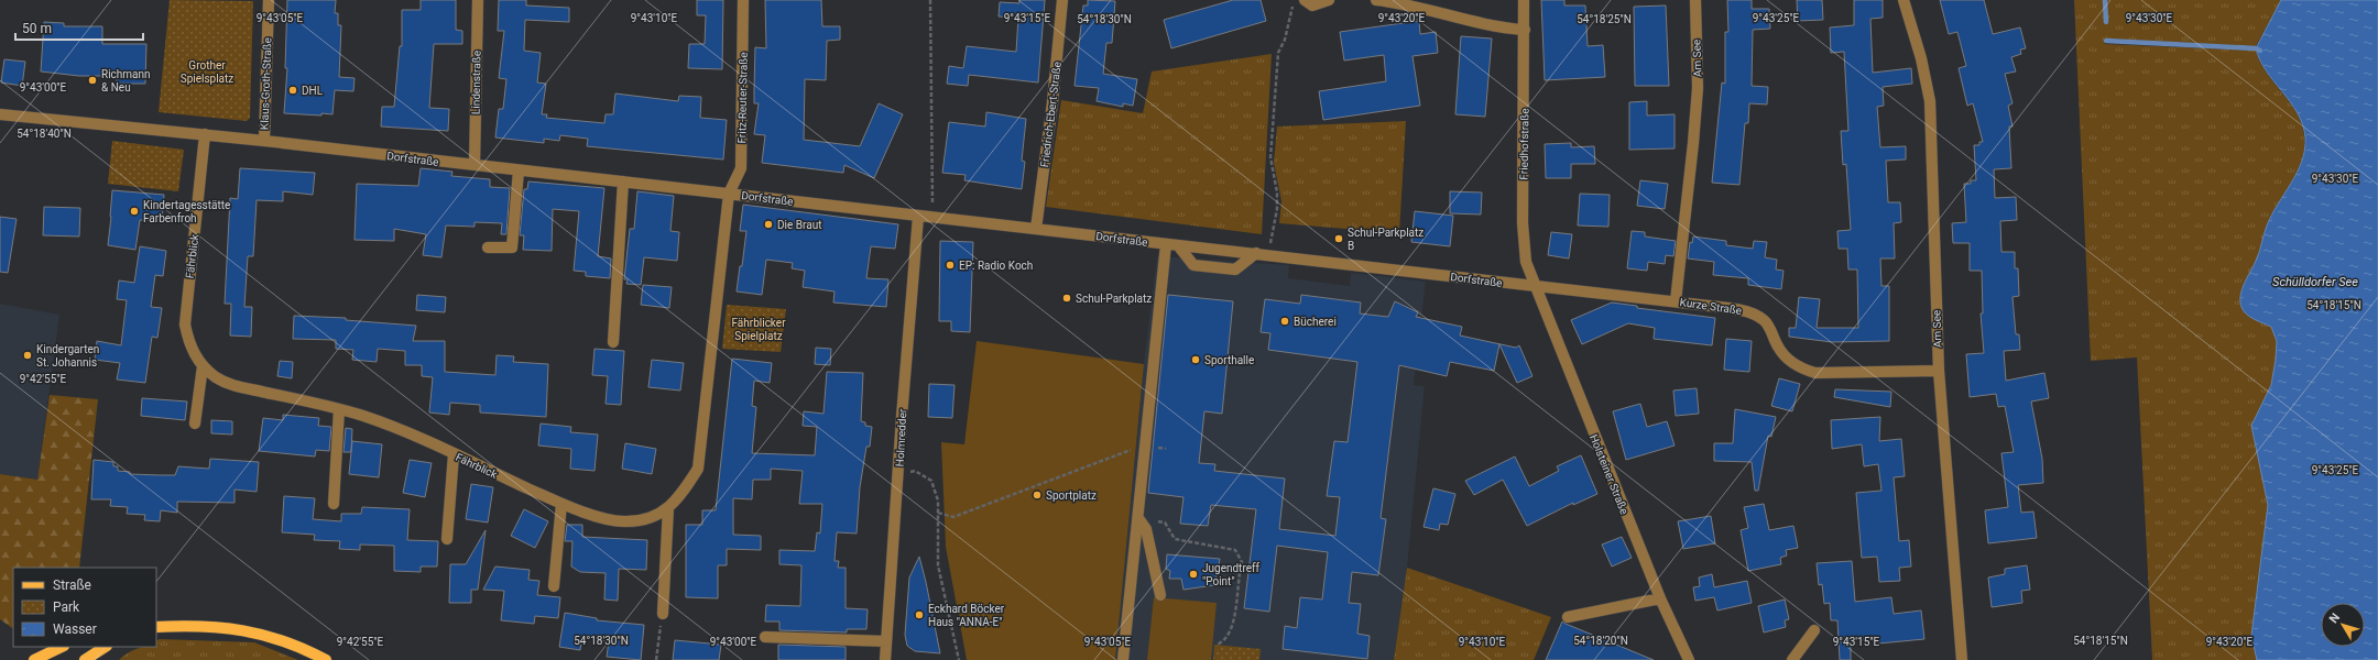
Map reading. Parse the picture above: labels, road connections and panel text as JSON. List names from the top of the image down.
{
  "streets": {
    "street": [
      "Am See",
      "Lindenstraße",
      "Klaus-Groth-Straße",
      "Fritz-Reuter-Straße",
      "Friedrich-Ebert-Straße",
      "Friedhofstraße",
      "Dorfstraße",
      "Fährblick",
      "Kurze Straße",
      "Holmredder",
      "Holsteiner Straße"
    ]
  },
  "crossings": [
    ["Am See", "Kurze Straße"],
    ["Lindenstraße", "Dorfstraße"],
    ["Klaus-Groth-Straße", "Dorfstraße"],
    ["Fritz-Reuter-Straße", "Dorfstraße"],
    ["Fritz-Reuter-Straße", "Fährblick"],
    ["Friedrich-Ebert-Straße", "Dorfstraße"],
    ["Friedhofstraße", "Dorfstraße"],
    ["Friedhofstraße", "Kurze Straße"],
    ["Friedhofstraße", "Holsteiner Straße"],
    ["Dorfstraße", "Fährblick"],
    ["Dorfstraße", "Kurze Straße"],
    ["Dorfstraße", "Holmredder"],
    ["Dorfstraße", "Holsteiner Straße"],
    ["Kurze Straße", "Holsteiner Straße"]
  ],
  "water": ["Schülldorfer See"],
  "parks": ["Grother Spielsplatz", "Fährblicker Spielplatz"],
  "places": [
    "Richmann & Neu",
    "DHL",
    "Kindertagesstätte Farbenfroh",
    "Die Braut",
    "Schul-Parkplatz B",
    "EP: Radio Koch",
    "Schul-Parkplatz",
    "Bücherei",
    "Kindergarten St. Johannis",
    "Sporthalle",
    "Sportplatz",
    "Jugendtreff \"Point\"",
    "Eckhard Böcker Haus \"ANNA-E\""
  ],
  "legend": ["Straße", "Park", "Wasser"],
  "scale_bar": "50 m",
  "north": "top left",
  "coordinates": [
    "9°43'05\"E",
    "9°43'10\"E",
    "9°43'15\"E",
    "9°43'20\"E",
    "9°43'25\"E",
    "9°43'30\"E",
    "54°18'30\"N",
    "54°18'25\"N",
    "9°43'00\"E",
    "54°18'40\"N",
    "54°18'15\"N",
    "9°42'55\"E",
    "54°18'20\"N"
  ]
}
